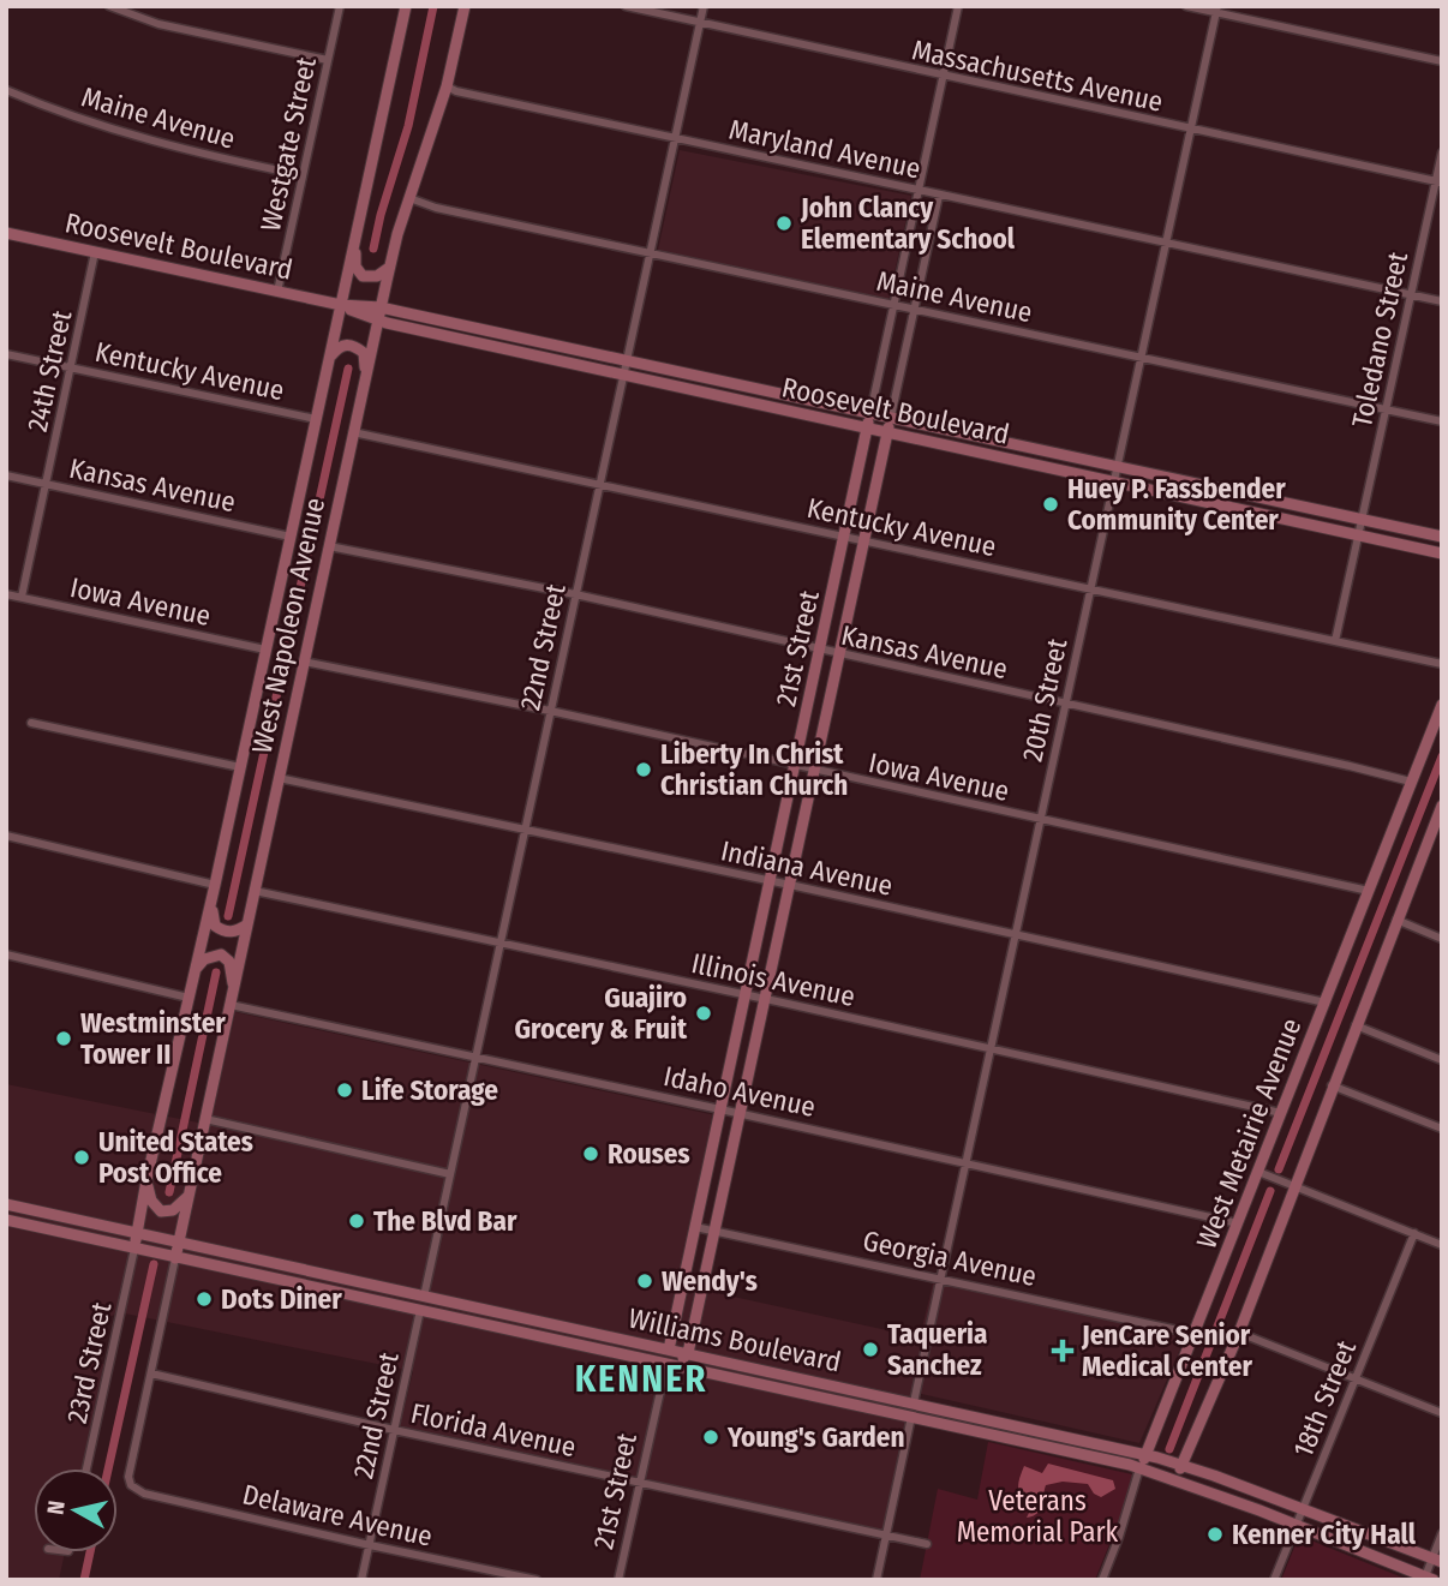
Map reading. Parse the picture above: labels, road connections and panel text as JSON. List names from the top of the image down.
{
  "streets": {
    "main road": [
      "Roosevelt Boulevard",
      "West Napoleon Avenue",
      "21st Street",
      "West Metairie Avenue",
      "Williams Boulevard"
    ],
    "street": [
      "Massachusetts Avenue",
      "Maine Avenue",
      "Westgate Street",
      "Maryland Avenue",
      "Toledano Street",
      "24th Street",
      "Kentucky Avenue",
      "Kansas Avenue",
      "Iowa Avenue",
      "22nd Street",
      "20th Street",
      "Indiana Avenue",
      "Illinois Avenue",
      "Idaho Avenue",
      "Georgia Avenue",
      "23rd Street",
      "18th Street",
      "Florida Avenue",
      "Delaware Avenue"
    ]
  },
  "crossings": [
    ["Massachusetts Avenue", "Toledano Street"],
    ["Massachusetts Avenue", "22nd Street"],
    ["Massachusetts Avenue", "21st Street"],
    ["Massachusetts Avenue", "20th Street"],
    ["Maine Avenue", "Westgate Street"],
    ["Maine Avenue", "Toledano Street"],
    ["Maine Avenue", "West Napoleon Avenue"],
    ["Maine Avenue", "22nd Street"],
    ["Maine Avenue", "21st Street"],
    ["Maine Avenue", "20th Street"],
    ["Westgate Street", "Roosevelt Boulevard"],
    ["Maryland Avenue", "Toledano Street"],
    ["Maryland Avenue", "West Napoleon Avenue"],
    ["Maryland Avenue", "22nd Street"],
    ["Maryland Avenue", "21st Street"],
    ["Maryland Avenue", "20th Street"],
    ["Roosevelt Boulevard", "Toledano Street"],
    ["Roosevelt Boulevard", "24th Street"],
    ["Roosevelt Boulevard", "West Napoleon Avenue"],
    ["Roosevelt Boulevard", "22nd Street"],
    ["Roosevelt Boulevard", "21st Street"],
    ["Roosevelt Boulevard", "20th Street"],
    ["Toledano Street", "Kentucky Avenue"],
    ["24th Street", "Kentucky Avenue"],
    ["24th Street", "Kansas Avenue"],
    ["24th Street", "Iowa Avenue"],
    ["Kentucky Avenue", "West Napoleon Avenue"],
    ["Kentucky Avenue", "22nd Street"],
    ["Kentucky Avenue", "21st Street"],
    ["Kentucky Avenue", "20th Street"],
    ["Kansas Avenue", "West Napoleon Avenue"],
    ["Kansas Avenue", "22nd Street"],
    ["Kansas Avenue", "21st Street"],
    ["Kansas Avenue", "20th Street"],
    ["Kansas Avenue", "West Metairie Avenue"],
    ["Iowa Avenue", "West Napoleon Avenue"],
    ["Iowa Avenue", "22nd Street"],
    ["Iowa Avenue", "21st Street"],
    ["Iowa Avenue", "20th Street"],
    ["Iowa Avenue", "West Metairie Avenue"],
    ["West Napoleon Avenue", "Indiana Avenue"],
    ["West Napoleon Avenue", "Illinois Avenue"],
    ["West Napoleon Avenue", "Idaho Avenue"],
    ["West Napoleon Avenue", "Williams Boulevard"],
    ["West Napoleon Avenue", "23rd Street"],
    ["22nd Street", "Indiana Avenue"],
    ["22nd Street", "Illinois Avenue"],
    ["22nd Street", "Idaho Avenue"],
    ["22nd Street", "Williams Boulevard"],
    ["22nd Street", "Florida Avenue"],
    ["22nd Street", "Delaware Avenue"],
    ["21st Street", "Indiana Avenue"],
    ["21st Street", "Illinois Avenue"],
    ["21st Street", "Idaho Avenue"],
    ["21st Street", "Georgia Avenue"],
    ["21st Street", "Williams Boulevard"],
    ["21st Street", "Florida Avenue"],
    ["20th Street", "Indiana Avenue"],
    ["20th Street", "Illinois Avenue"],
    ["20th Street", "Idaho Avenue"],
    ["20th Street", "Georgia Avenue"],
    ["20th Street", "Williams Boulevard"],
    ["Indiana Avenue", "West Metairie Avenue"],
    ["Illinois Avenue", "West Metairie Avenue"],
    ["Idaho Avenue", "West Metairie Avenue"],
    ["West Metairie Avenue", "Georgia Avenue"],
    ["West Metairie Avenue", "Williams Boulevard"],
    ["Williams Boulevard", "23rd Street"],
    ["Williams Boulevard", "18th Street"],
    ["Florida Avenue", "Delaware Avenue"]
  ],
  "districts": ["KENNER"],
  "parks": ["Veterans Memorial Park"],
  "places": {
    "other": [
      "John Clancy Elementary School",
      "Huey P. Fassbender Community Center",
      "Liberty In Christ Christian Church",
      "Guajiro Grocery & Fruit",
      "Westminster Tower II",
      "Life Storage",
      "Rouses",
      "United States Post Office",
      "The Blvd Bar",
      "Wendy's",
      "Dots Diner",
      "Taqueria Sanchez",
      "Young's Garden",
      "Kenner City Hall"
    ],
    "health": ["JenCare Senior Medical Center"]
  },
  "north": "left"
}
